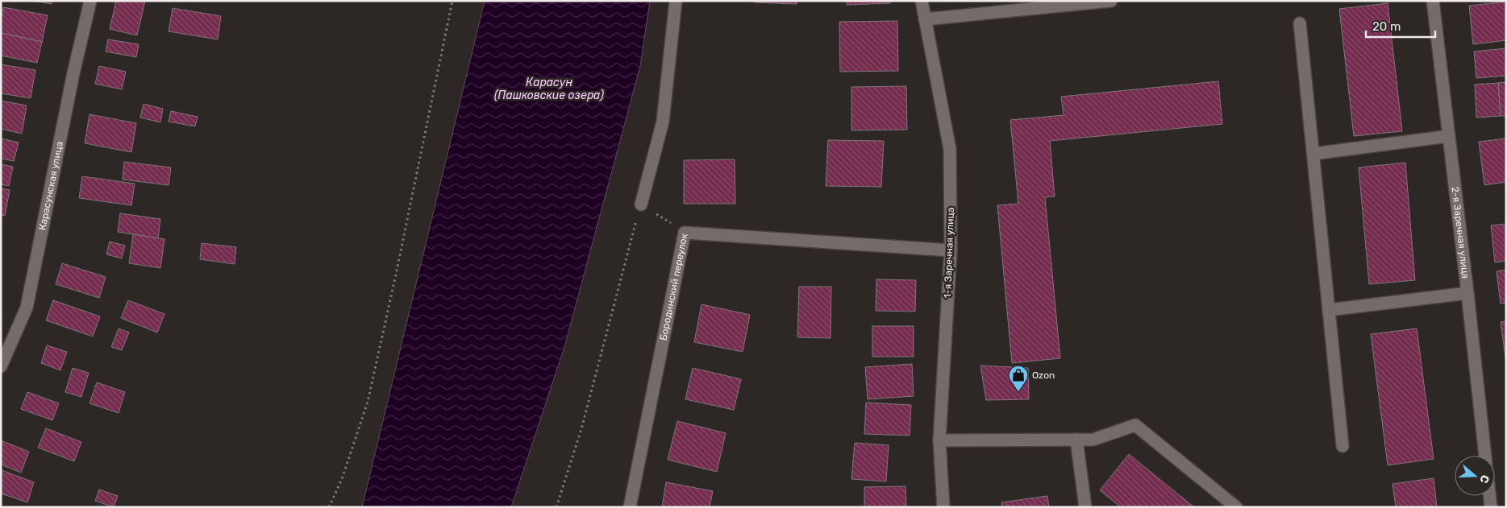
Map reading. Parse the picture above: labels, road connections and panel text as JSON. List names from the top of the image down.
{
  "streets": {
    "street": [
      "Карасунская улица",
      "2-я Заречная улица",
      "1-я Заречная улица",
      "Бородинский переулок"
    ]
  },
  "crossings": [
    ["1-я Заречная улица", "Бородинский переулок"]
  ],
  "water": ["Карасун (Пашковские озера)"],
  "places": {
    "shop": ["Ozon"]
  },
  "scale_bar": "20 m",
  "north": "right"
}
